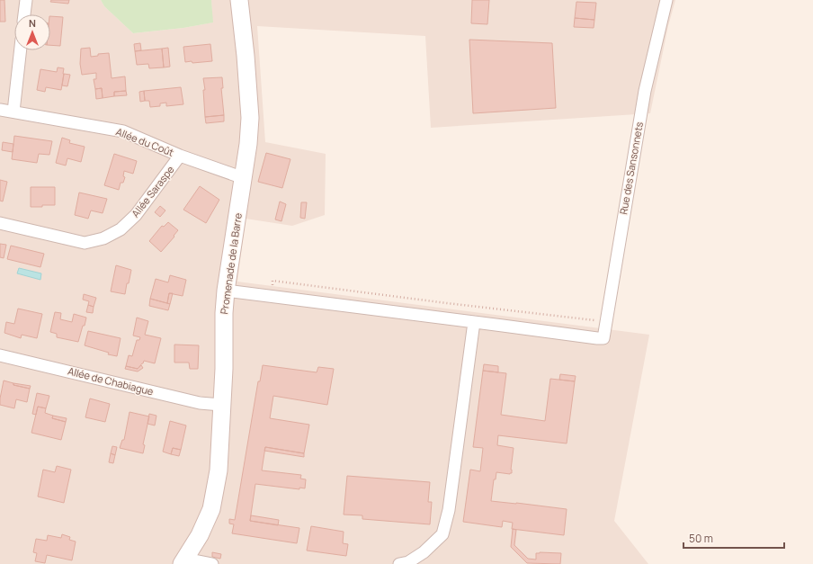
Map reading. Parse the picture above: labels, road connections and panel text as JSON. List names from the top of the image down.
{
  "streets": {
    "main road": ["Promenade de la Barre"],
    "street": [
      "Allée du Coût",
      "Rue des Sansonnets",
      "Allée Saraspe",
      "Allée de Chabiague"
    ]
  },
  "crossings": [
    ["Allée du Coût", "Allée Saraspe"],
    ["Allée du Coût", "Promenade de la Barre"],
    ["Promenade de la Barre", "Allée de Chabiague"]
  ],
  "scale_bar": "50 m",
  "north": "top"
}
